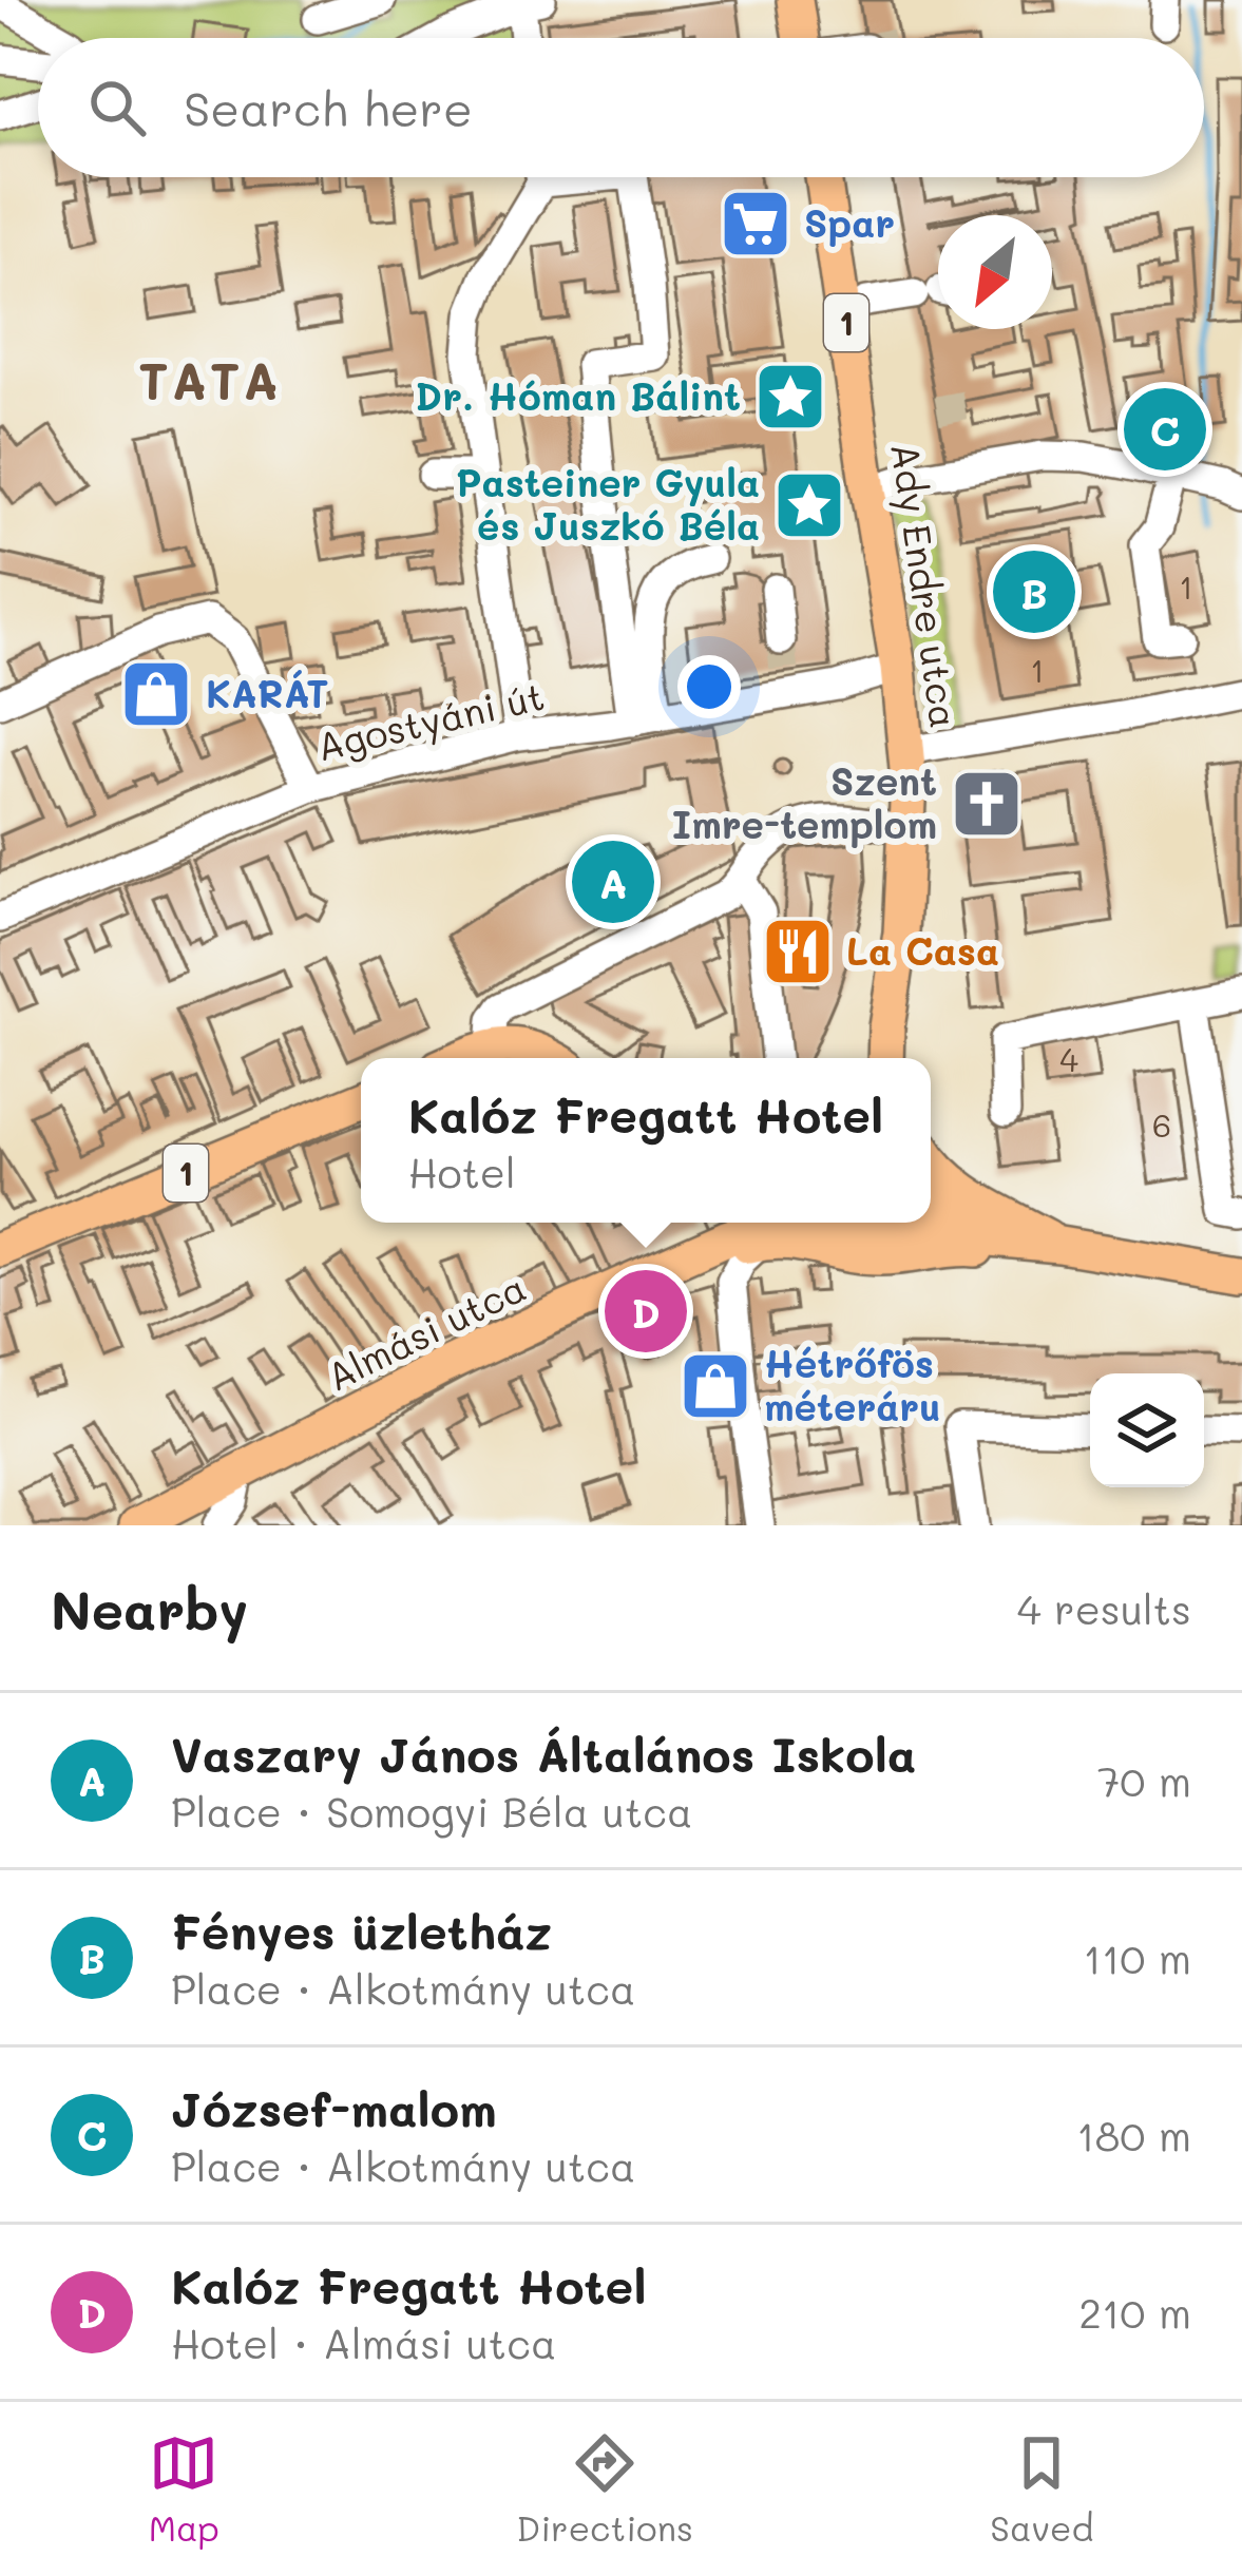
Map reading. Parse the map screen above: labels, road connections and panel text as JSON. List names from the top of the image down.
{
  "streets": {
    "main road": ["1", "Ady Endre utca", "Almási utca"],
    "street": ["Agostyáni út"]
  },
  "crossings": [
    ["1", "Ady Endre utca"],
    ["Ady Endre utca", "Agostyáni út"]
  ],
  "districts": ["TATA"],
  "places": {
    "supermarket": ["Spar"],
    "place": ["Dr. Hóman Bálint", "Pasteiner Gyula és Juszkó Béla"],
    "shop": ["KARÁT", "Hétrőfös méteráru"],
    "church": ["Szent Imre-templom"],
    "restaurant": ["La Casa"]
  },
  "house_numbers": [
    "1",
    "1",
    "4",
    "6"
  ],
  "north": "bottom left",
  "page": {
    "search": "Search here",
    "pins": [
      "C",
      "B",
      "A",
      "D"
    ],
    "popup": ["Kalóz Fregatt Hotel", "Hotel"],
    "heading": ["Nearby", "4 results"],
    "list": [
      {
        "mark": "A",
        "name": "Vaszary János Általános Iskola",
        "note": "Place · Somogyi Béla utca",
        "value": "70 m"
      },
      {
        "mark": "B",
        "name": "Fényes üzletház",
        "note": "Place · Alkotmány utca",
        "value": "110 m"
      },
      {
        "mark": "C",
        "name": "József-malom",
        "note": "Place · Alkotmány utca",
        "value": "180 m"
      },
      {
        "mark": "D",
        "name": "Kalóz Fregatt Hotel",
        "note": "Hotel · Almási utca",
        "value": "210 m"
      }
    ],
    "nav": ["Map", "Directions", "Saved"]
  }
}
